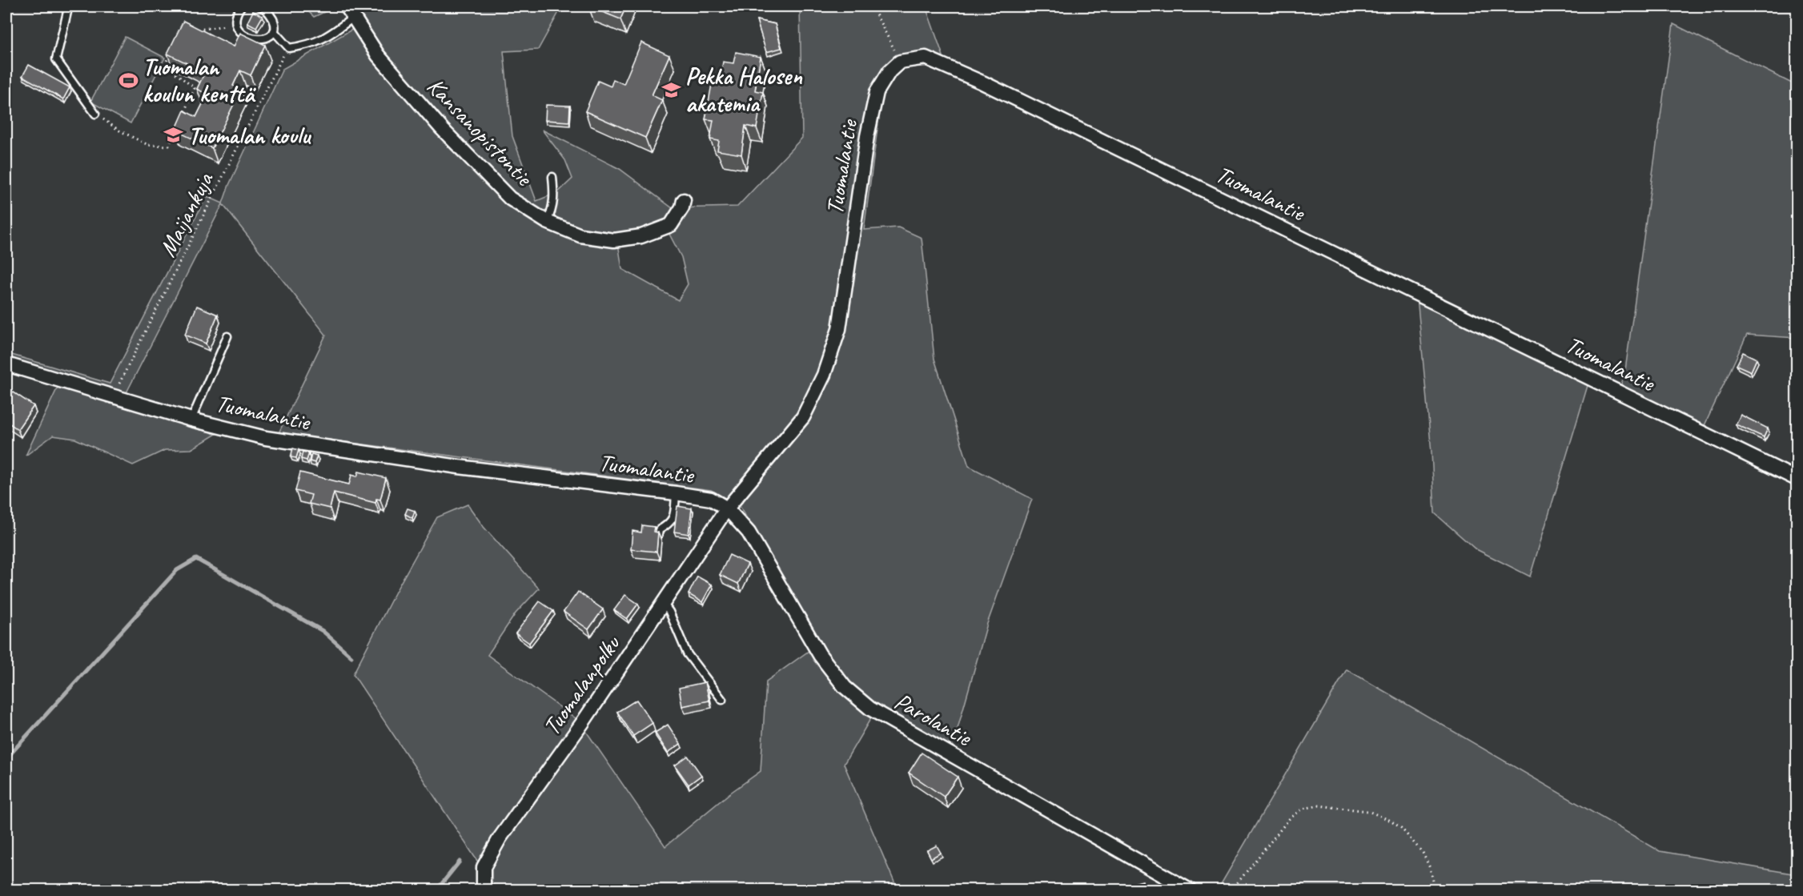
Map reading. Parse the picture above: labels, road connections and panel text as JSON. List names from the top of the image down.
{
  "streets": {
    "street": [
      "Kansanopistontie",
      "Tuomalantie",
      "Tuomalanpolku",
      "Parolantie"
    ],
    "path": ["Maijankuja"]
  },
  "crossings": [
    ["Tuomalantie", "Maijankuja"],
    ["Tuomalantie", "Tuomalanpolku"],
    ["Tuomalantie", "Parolantie"],
    ["Tuomalanpolku", "Parolantie"]
  ],
  "places": {
    "sports": ["Tuomalan koulun kenttä"],
    "school or university": ["Pekka Halosen akatemia", "Tuomalan koulu"]
  }
}
